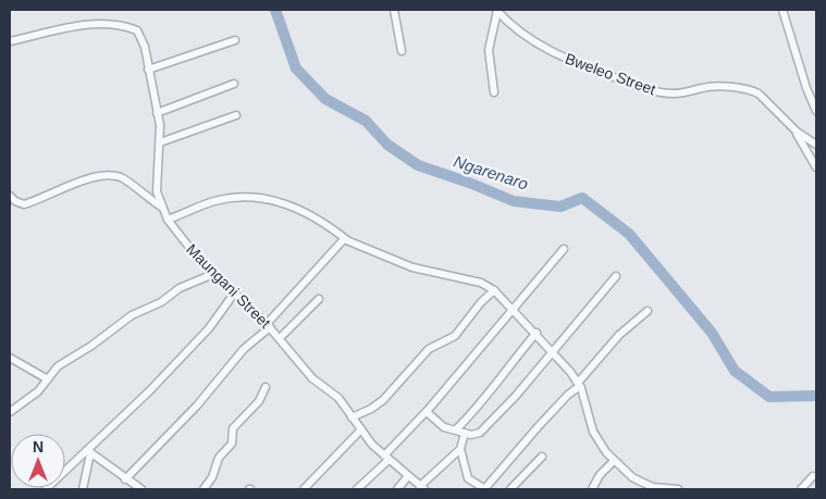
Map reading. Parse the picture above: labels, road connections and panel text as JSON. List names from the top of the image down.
{
  "streets": {
    "street": ["Bweleo Street", "Maungani Street"]
  },
  "water": ["Ngarenaro"],
  "north": "top"
}
